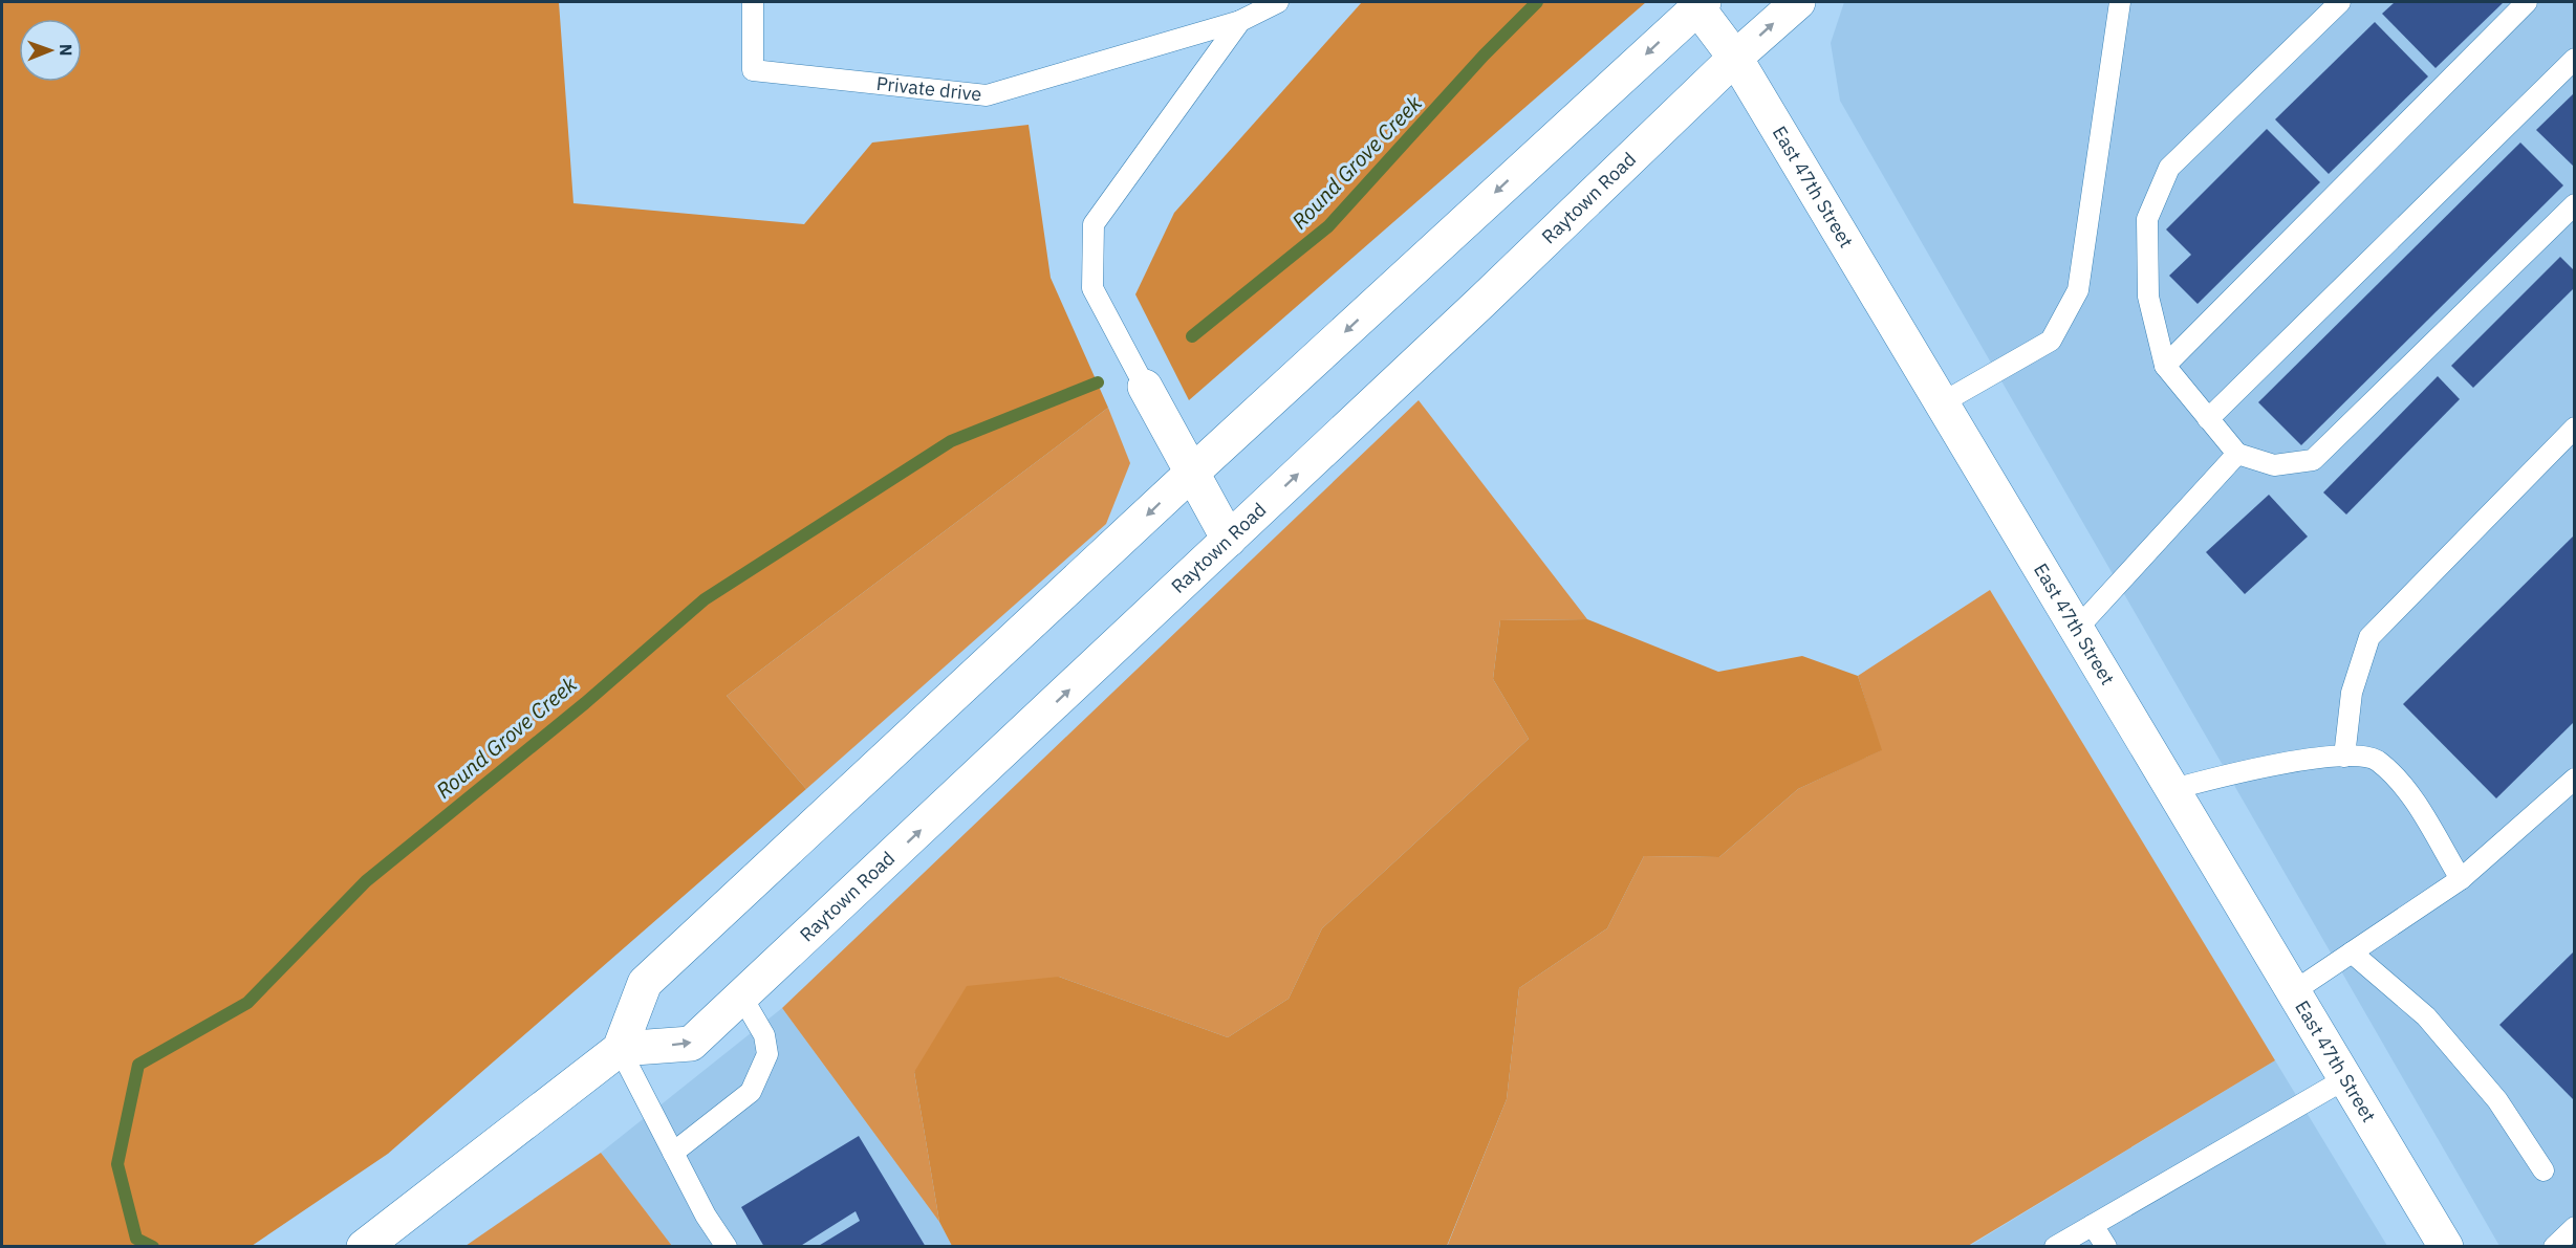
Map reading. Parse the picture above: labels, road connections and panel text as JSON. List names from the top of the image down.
{
  "streets": {
    "main road": ["East 47th Street", "Raytown Road"],
    "lane": ["Private drive"]
  },
  "crossings": [
    ["East 47th Street", "Raytown Road"]
  ],
  "water": ["Round Grove Creek"],
  "north": "right"
}
